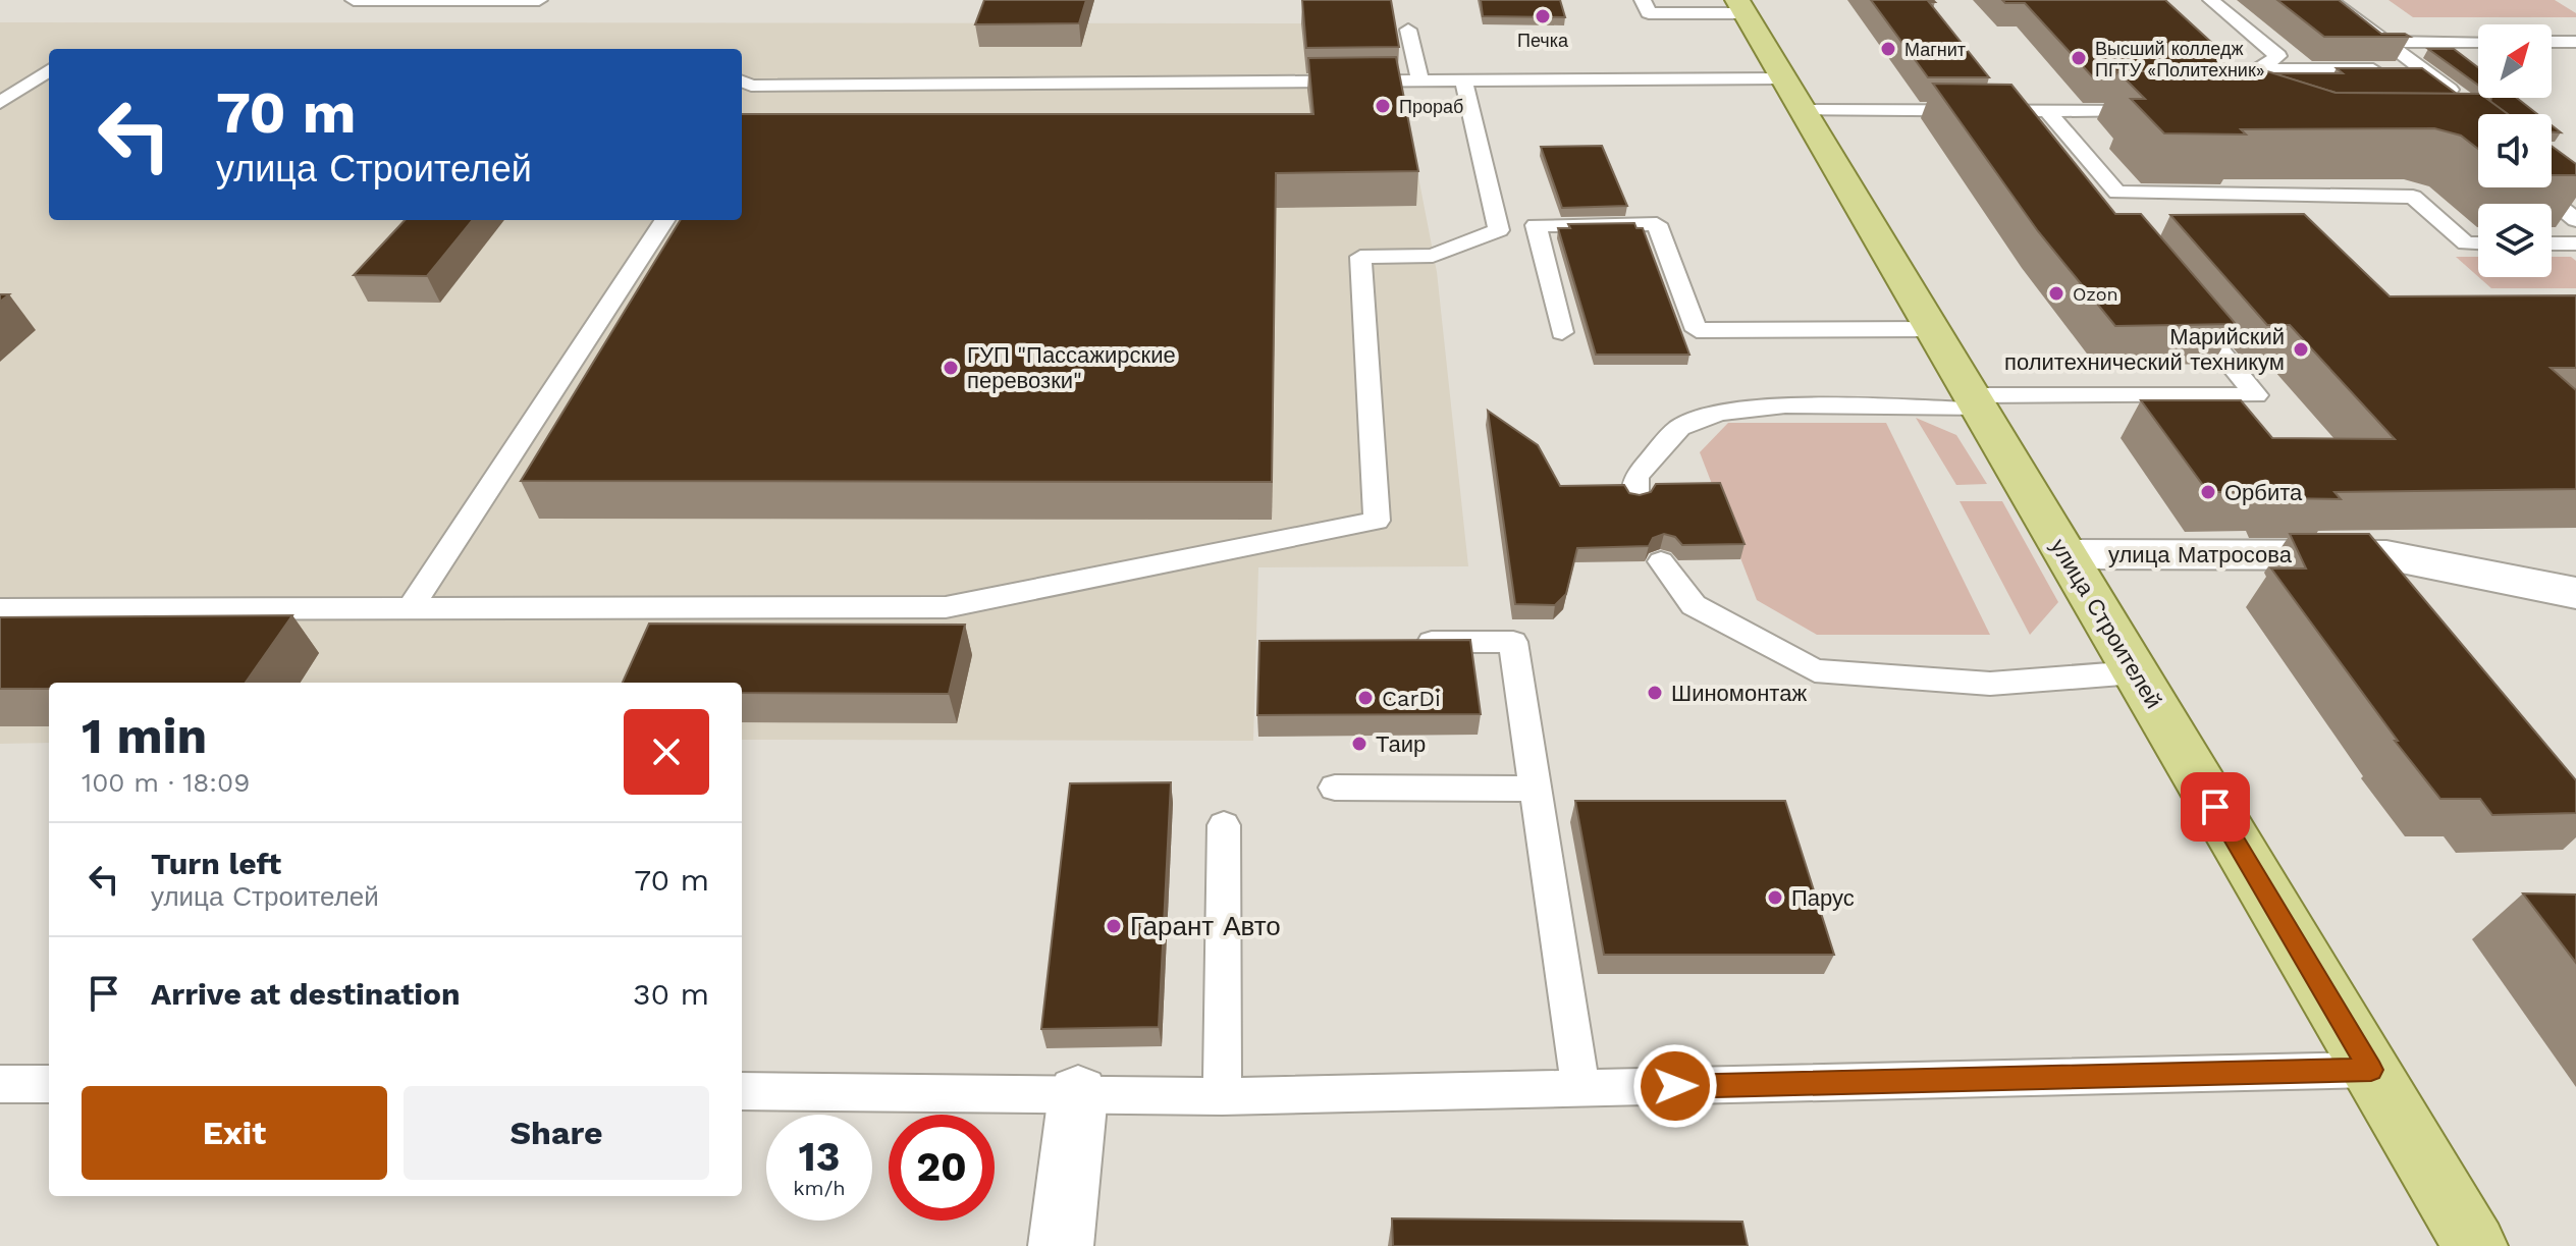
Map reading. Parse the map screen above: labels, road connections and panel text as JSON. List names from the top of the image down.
{
  "streets": {
    "main road": ["улица Строителей"],
    "street": ["улица Матросова"]
  },
  "crossings": [
    ["улица Матросова", "улица Строителей"]
  ],
  "places": [
    "Печка",
    "Магнит",
    "Высший колледж ПГТУ «Политехник»",
    "Прораб",
    "Ozon",
    "Марийский политехнический техникум",
    "ГУП \"Пассажирские перевозки\"",
    "Орбита",
    "Шиномонтаж",
    "CarDi",
    "Таир",
    "Парус",
    "Гарант Авто"
  ],
  "north": "top right",
  "page": {
    "turn": ["70 m", "улица Строителей"],
    "heading": ["1 min", "100 m · 18:09"],
    "list": [
      {
        "name": "Turn left",
        "note": "улица Строителей",
        "value": "70 m"
      },
      {
        "name": "Arrive at destination",
        "value": "30 m"
      }
    ],
    "buttons": ["Exit", "Share"],
    "speed": "13 km/h",
    "limit": "20"
  }
}
